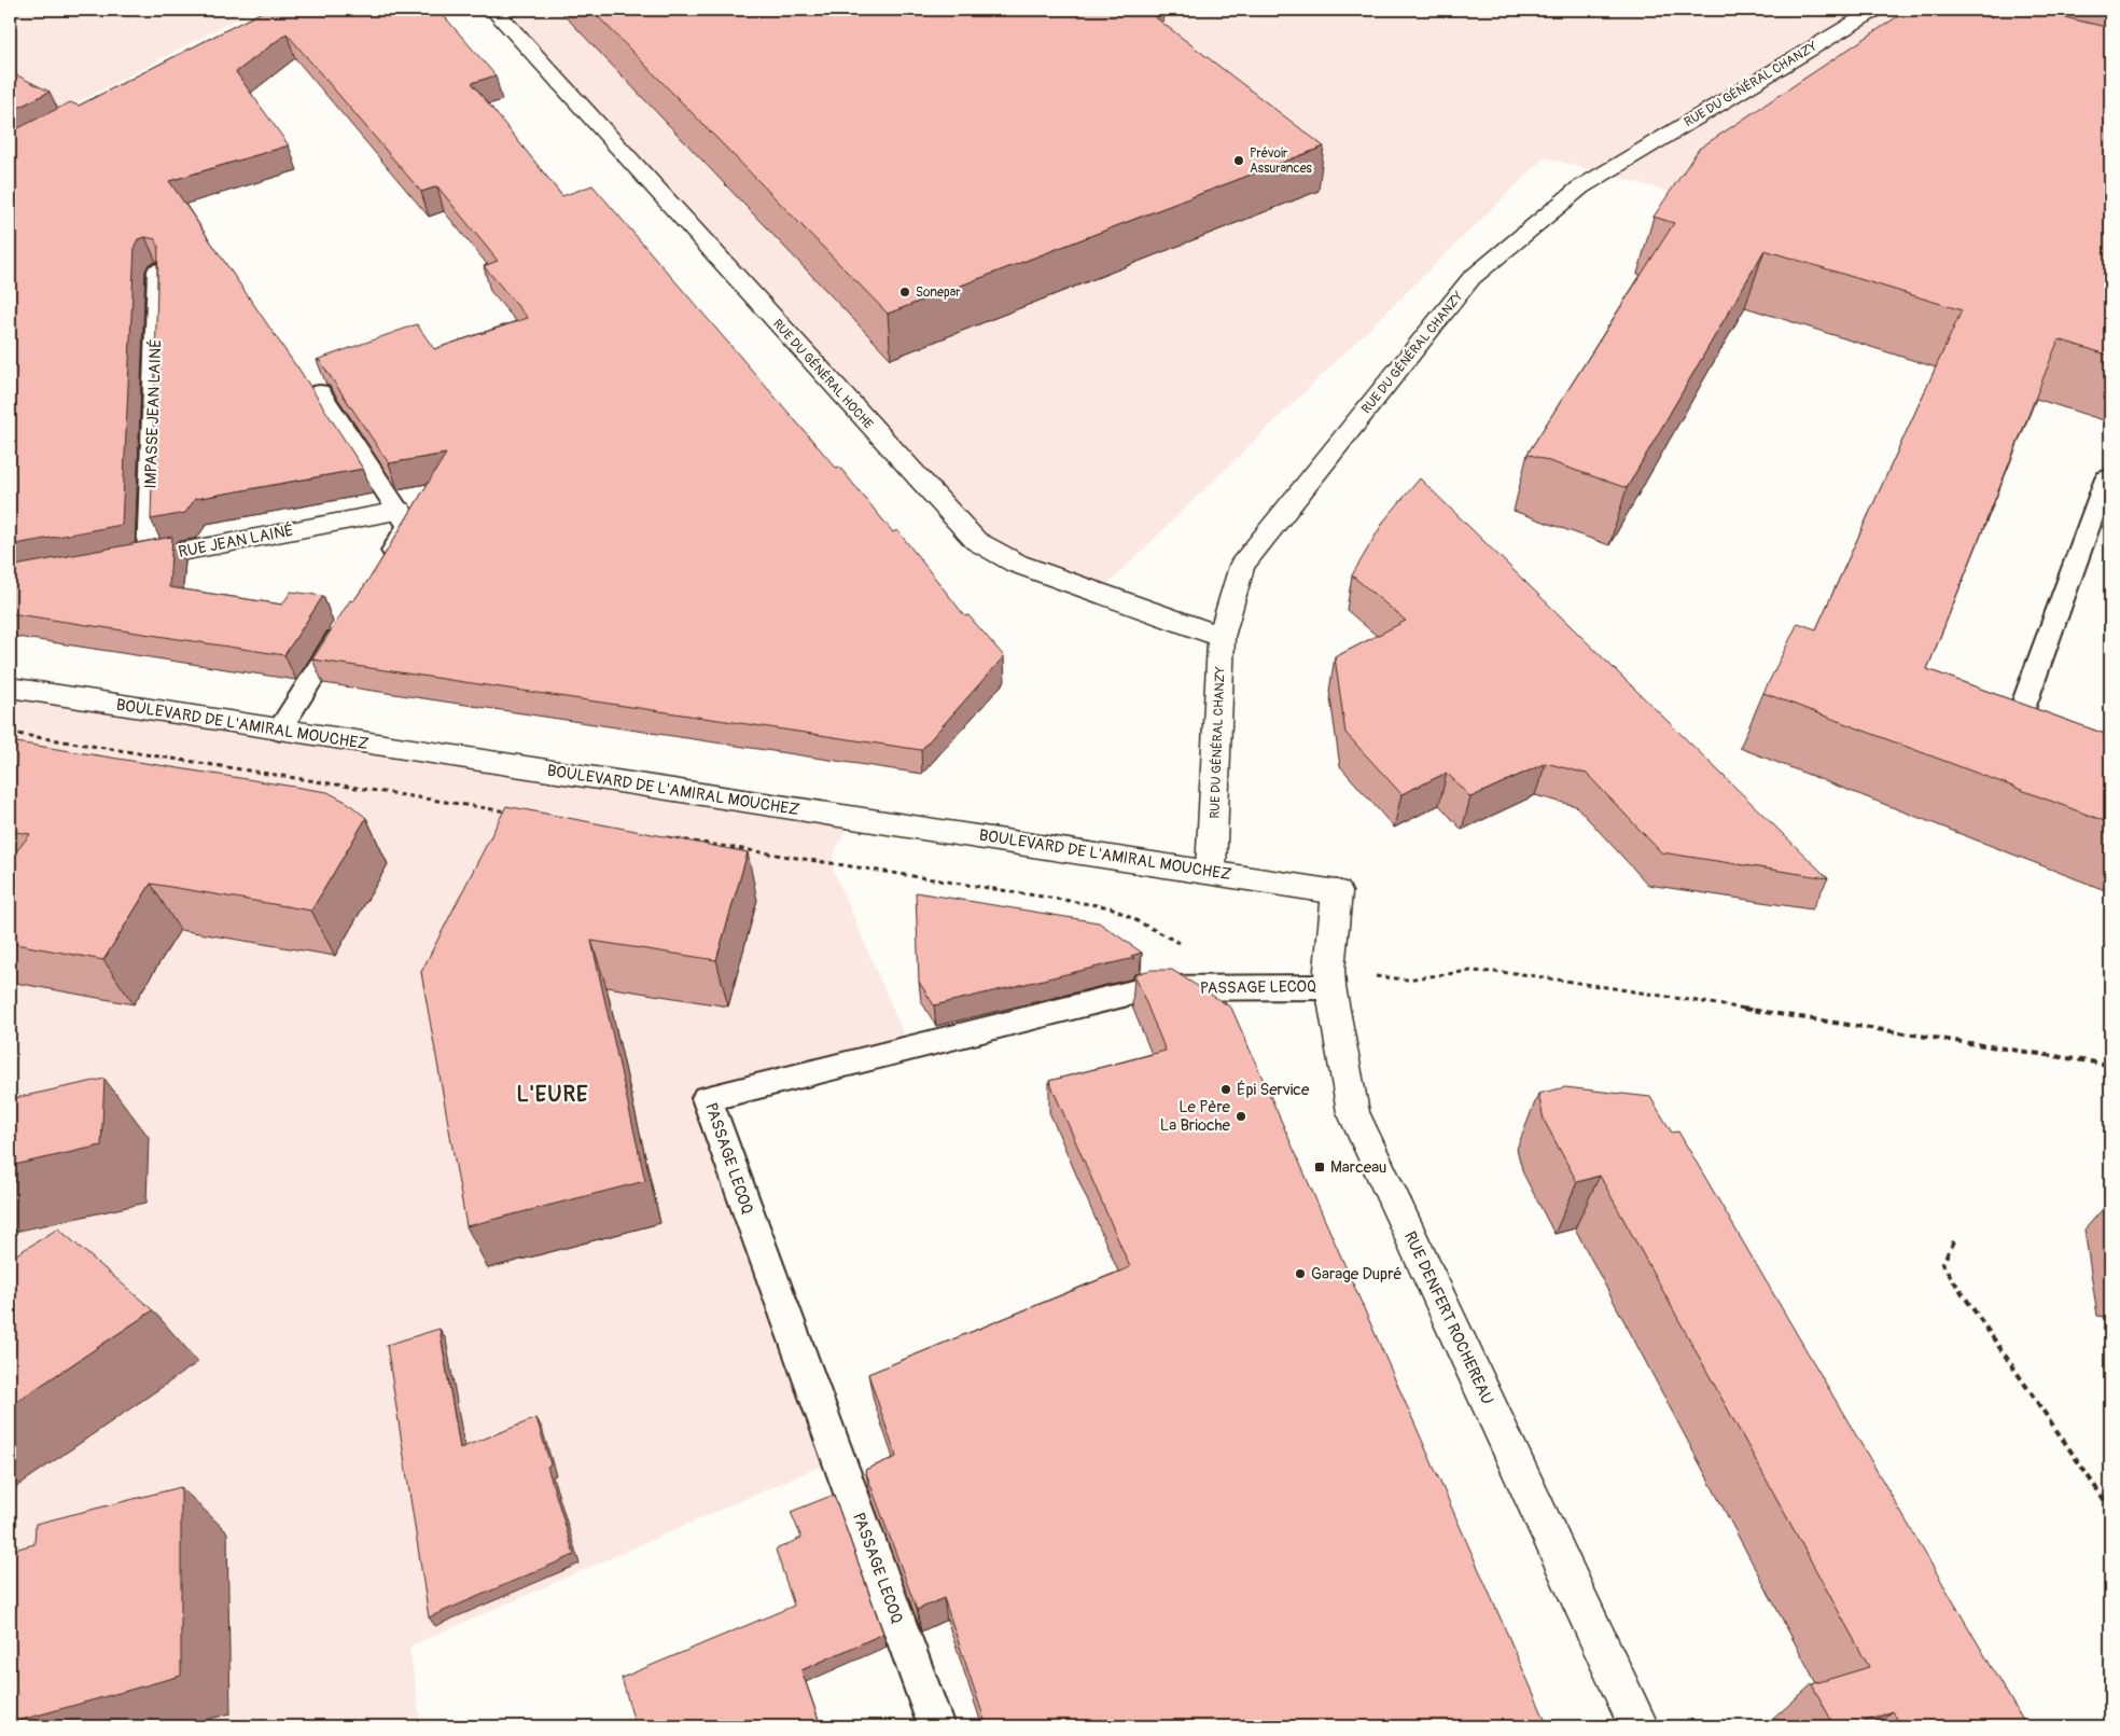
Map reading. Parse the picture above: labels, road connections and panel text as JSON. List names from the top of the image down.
{
  "streets": {
    "street": [
      "RUE DU GÉNÉRAL CHANZY",
      "RUE DU GÉNÉRAL HOCHE",
      "RUE JEAN LAINÉ",
      "BOULEVARD DE L'AMIRAL MOUCHEZ",
      "RUE DENFERT ROCHEREAU"
    ],
    "lane": ["IMPASSE JEAN LAINÉ", "PASSAGE LECOQ"]
  },
  "crossings": [
    ["RUE DU GÉNÉRAL CHANZY", "RUE DU GÉNÉRAL HOCHE"],
    ["RUE DU GÉNÉRAL CHANZY", "BOULEVARD DE L'AMIRAL MOUCHEZ"],
    ["IMPASSE JEAN LAINÉ", "RUE JEAN LAINÉ"],
    ["BOULEVARD DE L'AMIRAL MOUCHEZ", "RUE DENFERT ROCHEREAU"],
    ["PASSAGE LECOQ", "RUE DENFERT ROCHEREAU"]
  ],
  "districts": ["L'EURE"],
  "places": {
    "other": [
      "Prévoir Assurances",
      "Sonepar",
      "Épi Service",
      "Le Père La Brioche",
      "Garage Dupré"
    ],
    "transit": ["Marceau"]
  }
}
